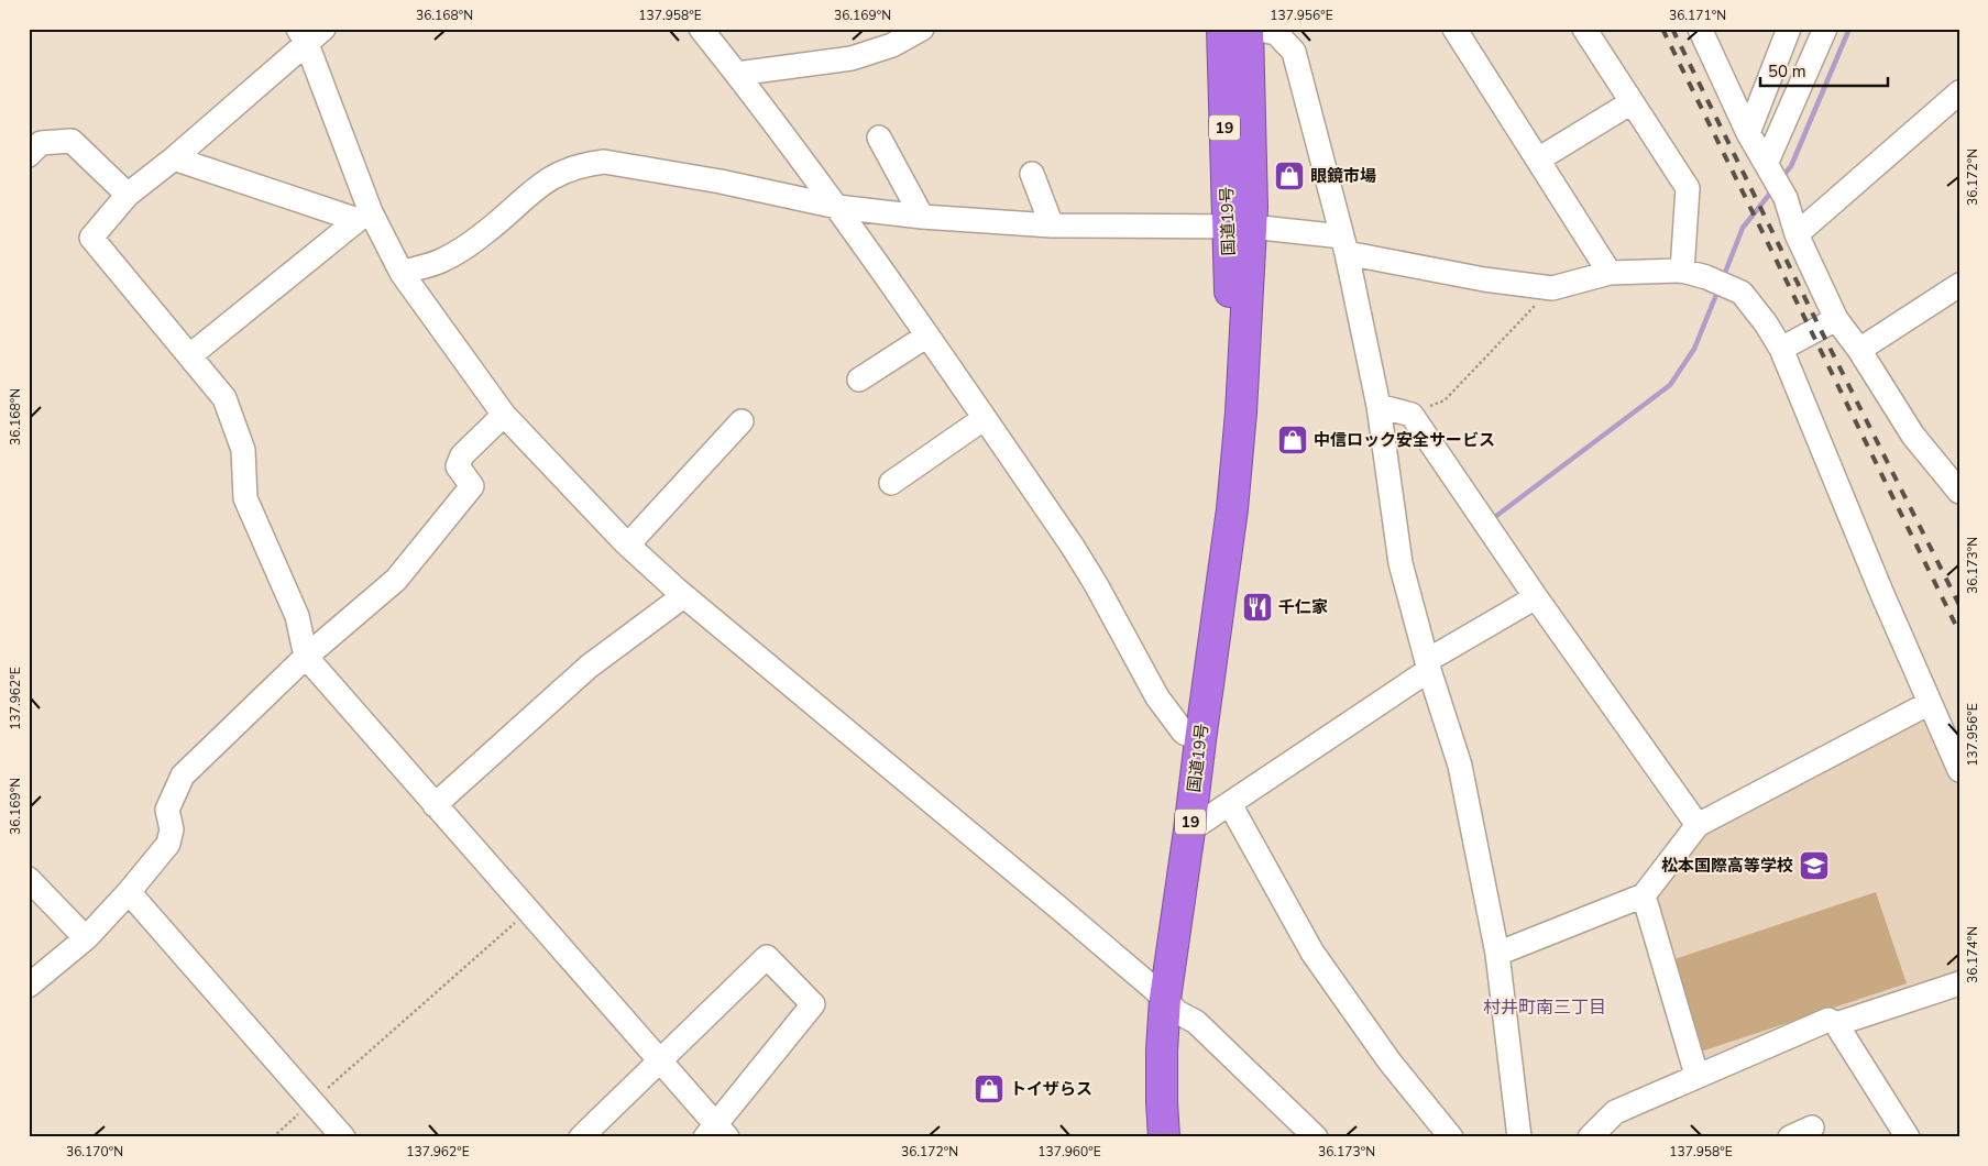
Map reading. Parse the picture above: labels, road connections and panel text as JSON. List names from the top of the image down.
{
  "streets": {
    "highway": ["19", "国道19号"]
  },
  "districts": ["村井町南三丁目"],
  "places": {
    "shop": ["眼鏡市場", "中信ロック安全サービス", "トイザらス"],
    "restaurant": ["千仁家"],
    "school or university": ["松本国際高等学校"]
  },
  "scale_bar": "50 m",
  "coordinates": [
    "36.168°N",
    "137.958°E",
    "36.169°N",
    "137.956°E",
    "36.171°N",
    "36.172°N",
    "36.173°N",
    "137.962°E",
    "36.174°N",
    "36.170°N",
    "137.960°E"
  ]
}
